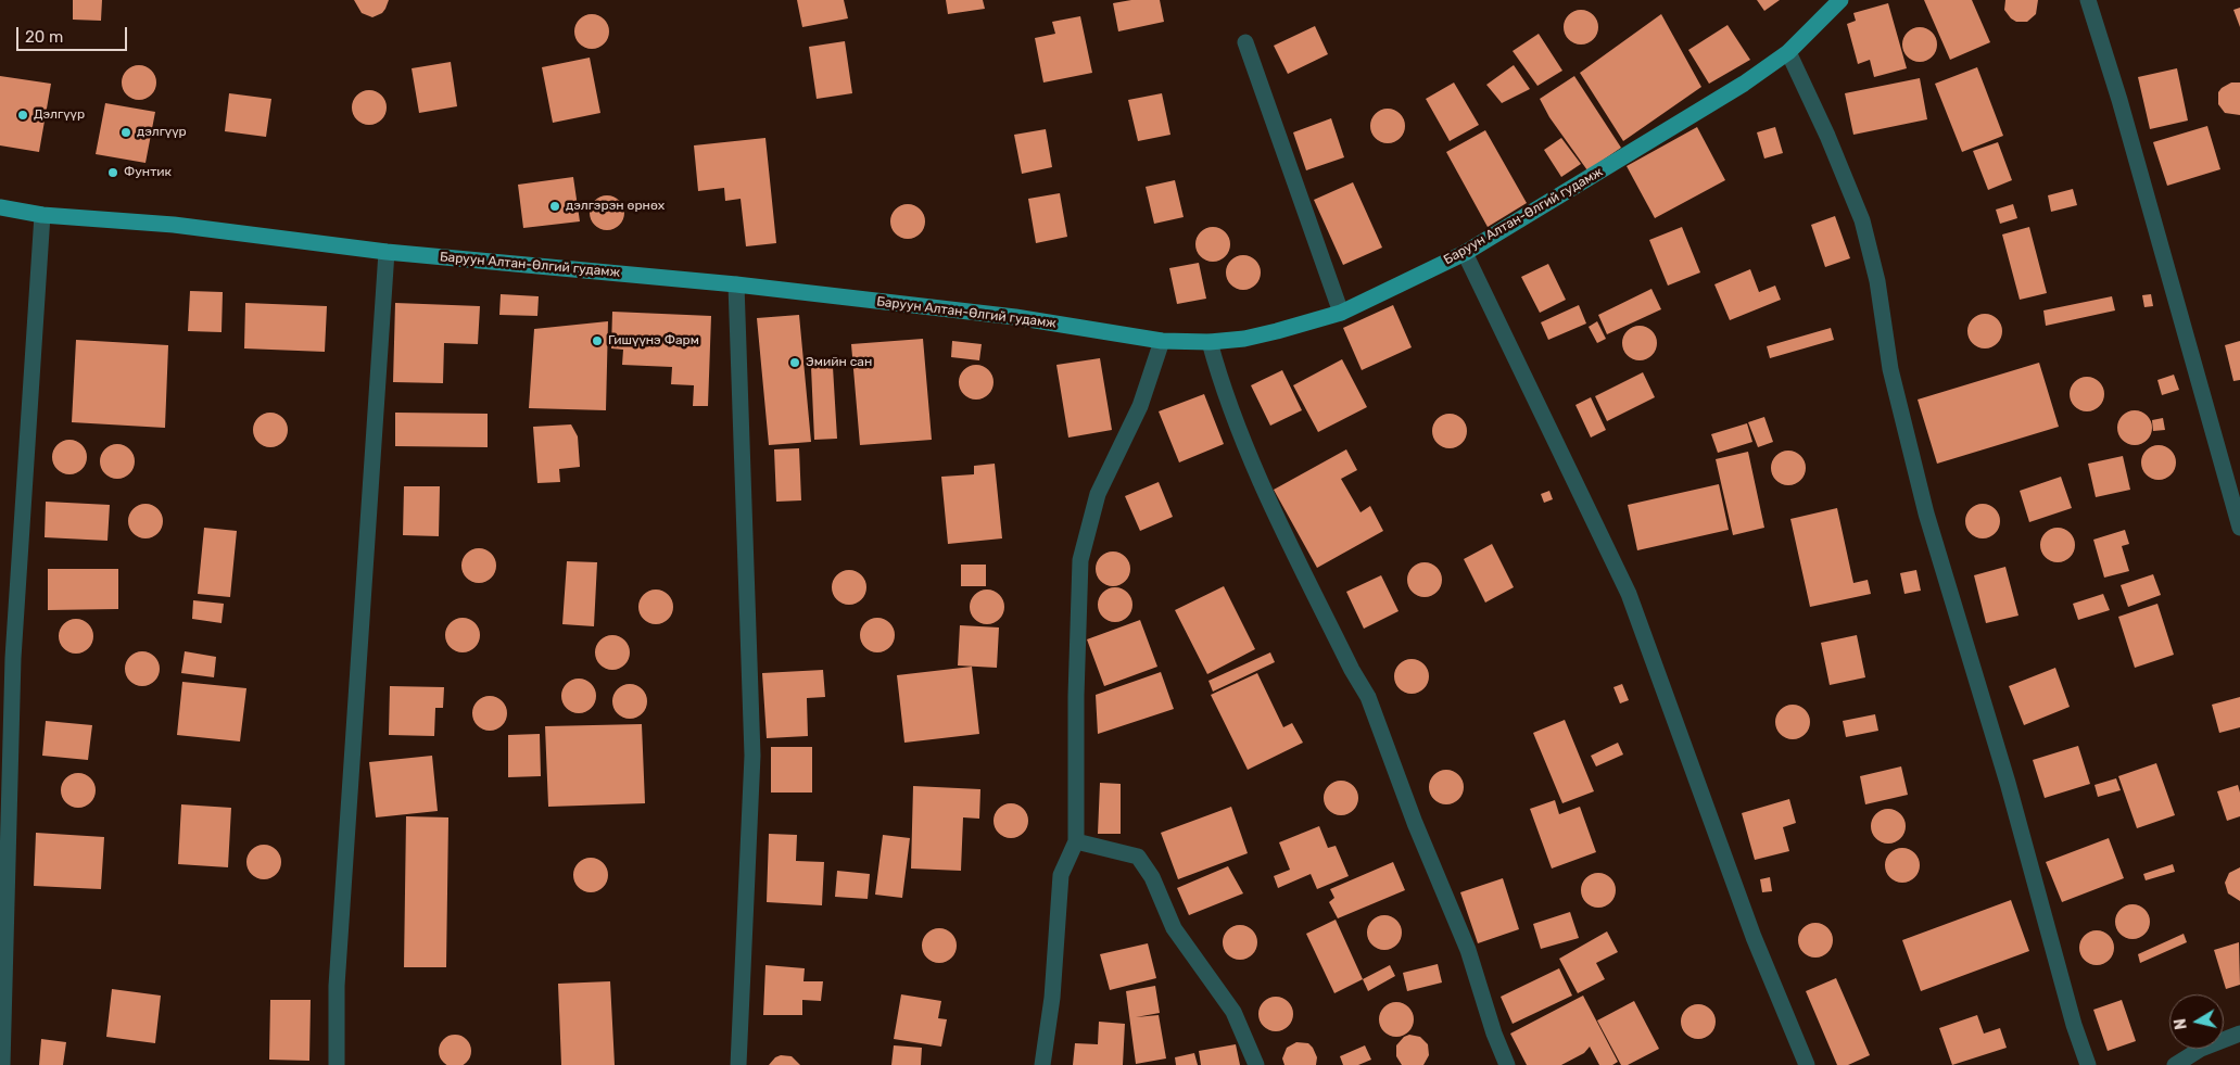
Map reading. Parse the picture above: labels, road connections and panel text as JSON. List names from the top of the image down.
{
  "streets": {
    "main road": ["Баруун Алтан-Өлгий гудамж"]
  },
  "places": [
    "Дэлгүүр",
    "дэлгүүр",
    "Фунтик",
    "дэлгэрэн өрнөх",
    "Гишүүнэ Фарм",
    "Эмийн сан"
  ],
  "scale_bar": "20 m",
  "north": "left"
}
